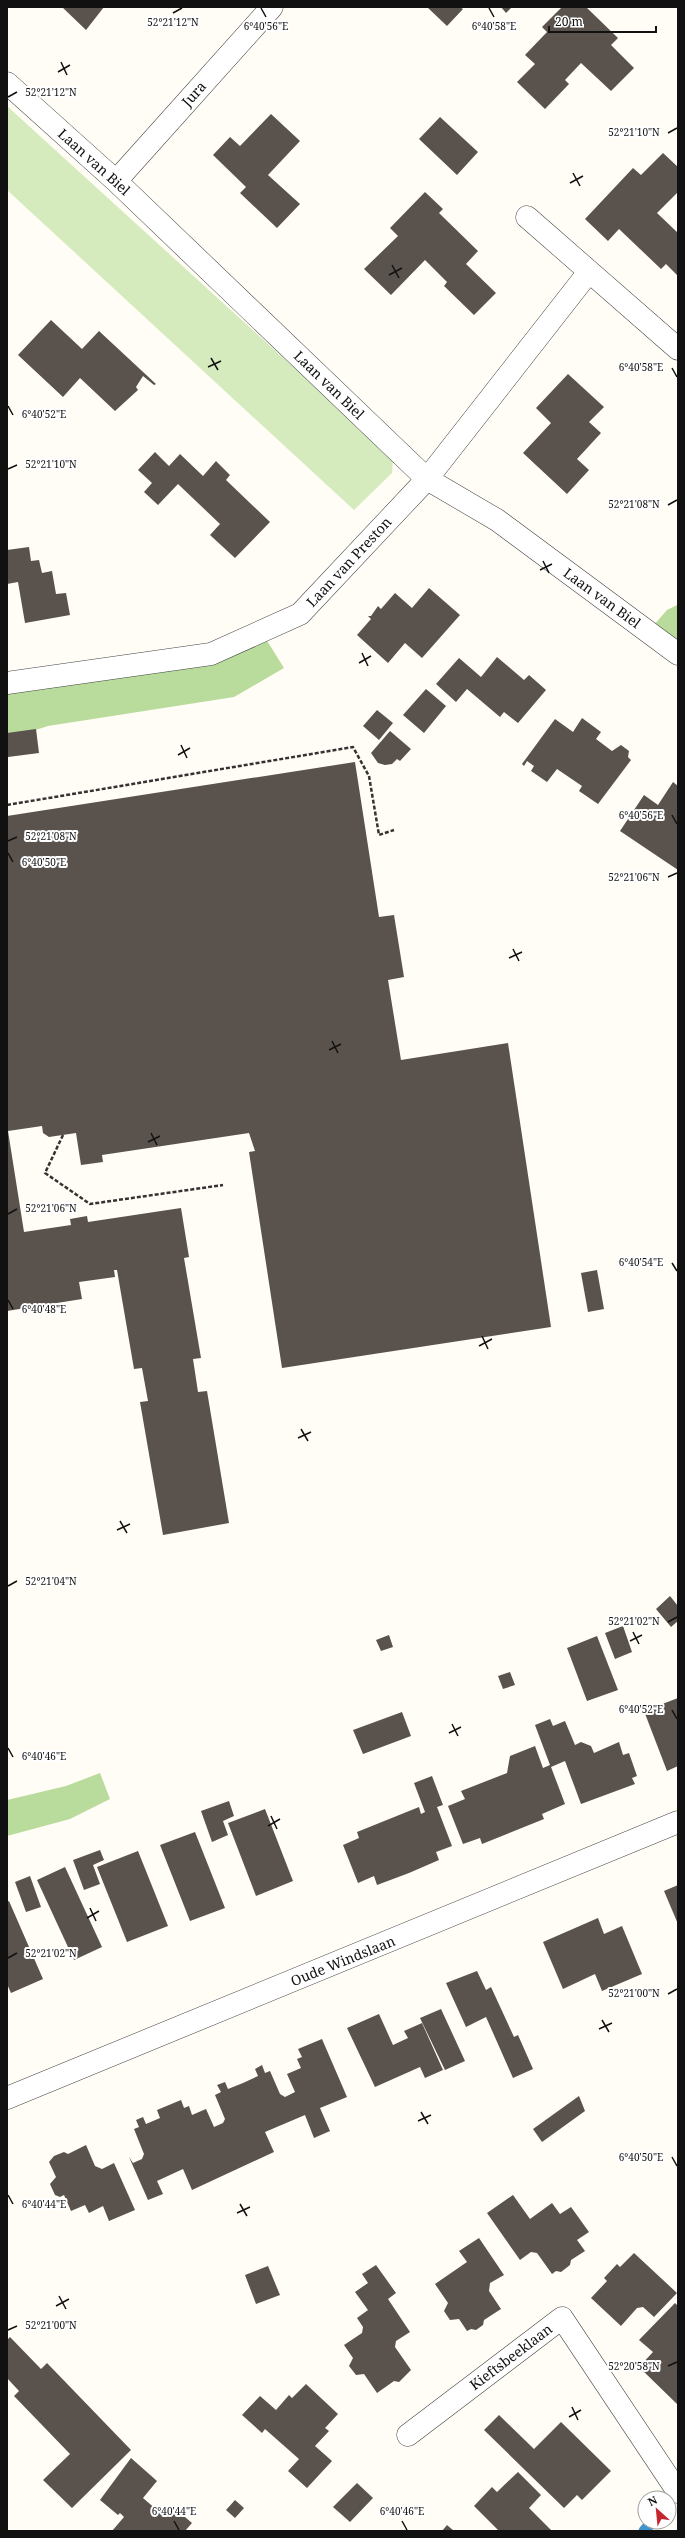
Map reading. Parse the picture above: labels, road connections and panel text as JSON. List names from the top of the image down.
{
  "streets": {
    "street": [
      "Jura",
      "Laan van Biel",
      "Laan van Preston",
      "Oude Windslaan",
      "Kieftsbeeklaan"
    ]
  },
  "crossings": [
    ["Jura", "Laan van Biel"],
    ["Laan van Biel", "Laan van Preston"]
  ],
  "scale_bar": "20 m",
  "north": "top left",
  "coordinates": [
    "52°21'12\"N",
    "6°40'56\"E",
    "6°40'58\"E",
    "52°21'10\"N",
    "6°40'52\"E",
    "52°21'08\"N",
    "6°40'50\"E",
    "52°21'06\"N",
    "6°40'54\"E",
    "6°40'48\"E",
    "52°21'04\"N",
    "52°21'02\"N",
    "6°40'46\"E",
    "52°21'00\"N",
    "6°40'44\"E",
    "52°20'58\"N"
  ]
}
